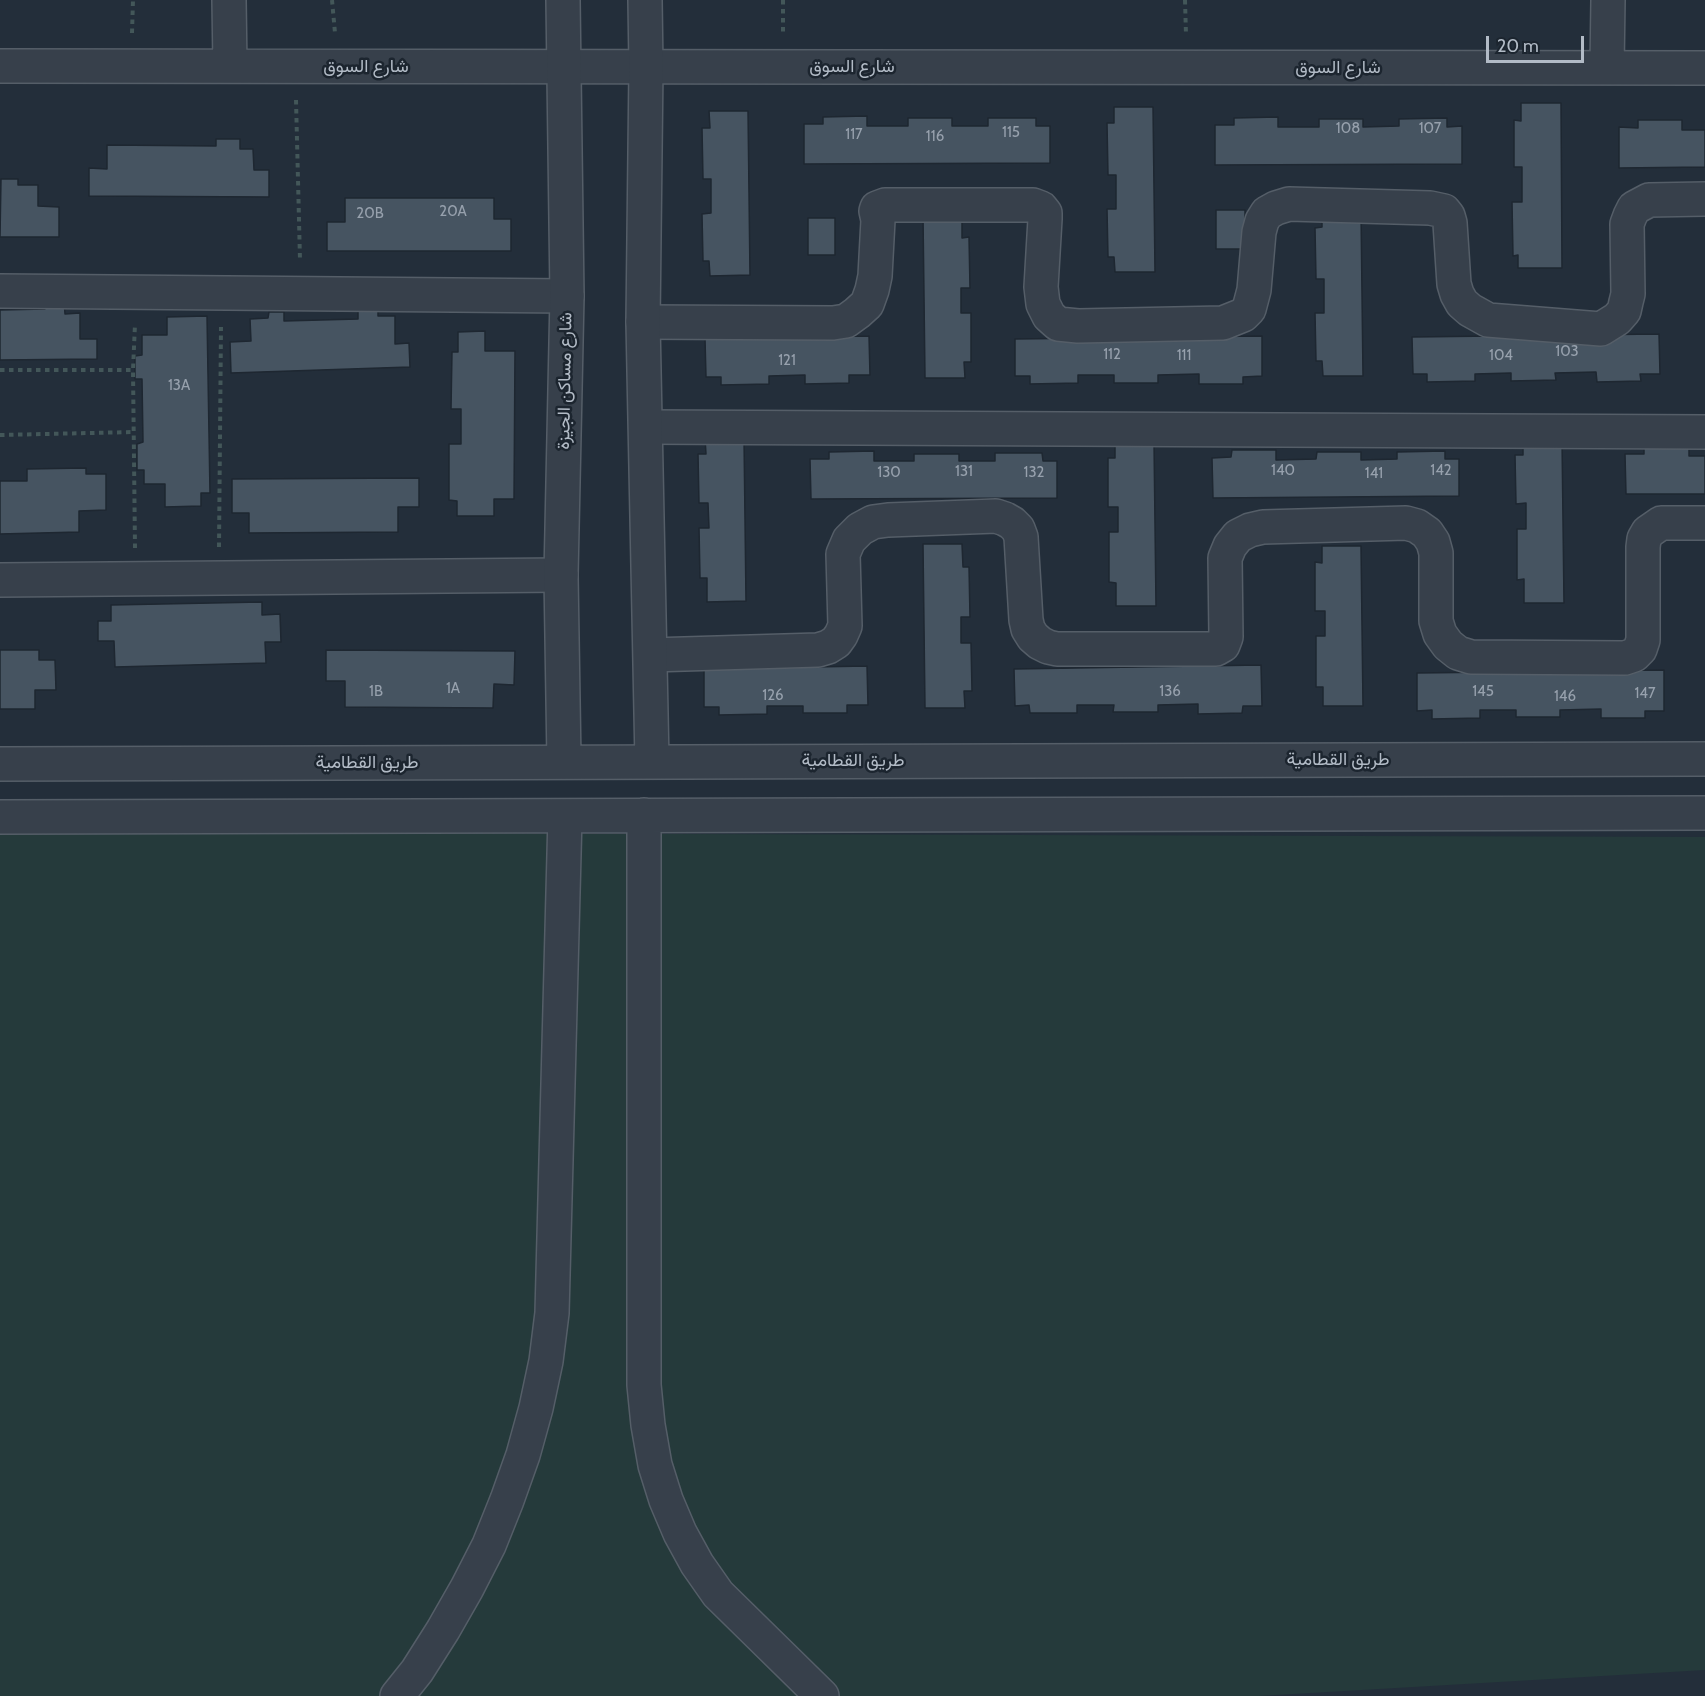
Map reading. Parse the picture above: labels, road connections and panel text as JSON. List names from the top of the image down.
{
  "streets": {
    "street": ["شارع السوق", "شارع مساكن الجيزة", "طريق القطامية"]
  },
  "crossings": [
    ["شارع السوق", "شارع مساكن الجيزة"],
    ["شارع مساكن الجيزة", "طريق القطامية"]
  ],
  "house_numbers": [
    "108",
    "107",
    "115",
    "117",
    "116",
    "20A",
    "20B",
    "103",
    "112",
    "111",
    "104",
    "121",
    "13A",
    "140",
    "142",
    "131",
    "130",
    "132",
    "141",
    "1A",
    "1B",
    "136",
    "145",
    "147",
    "126",
    "146"
  ],
  "scale_bar": "20 m"
}
